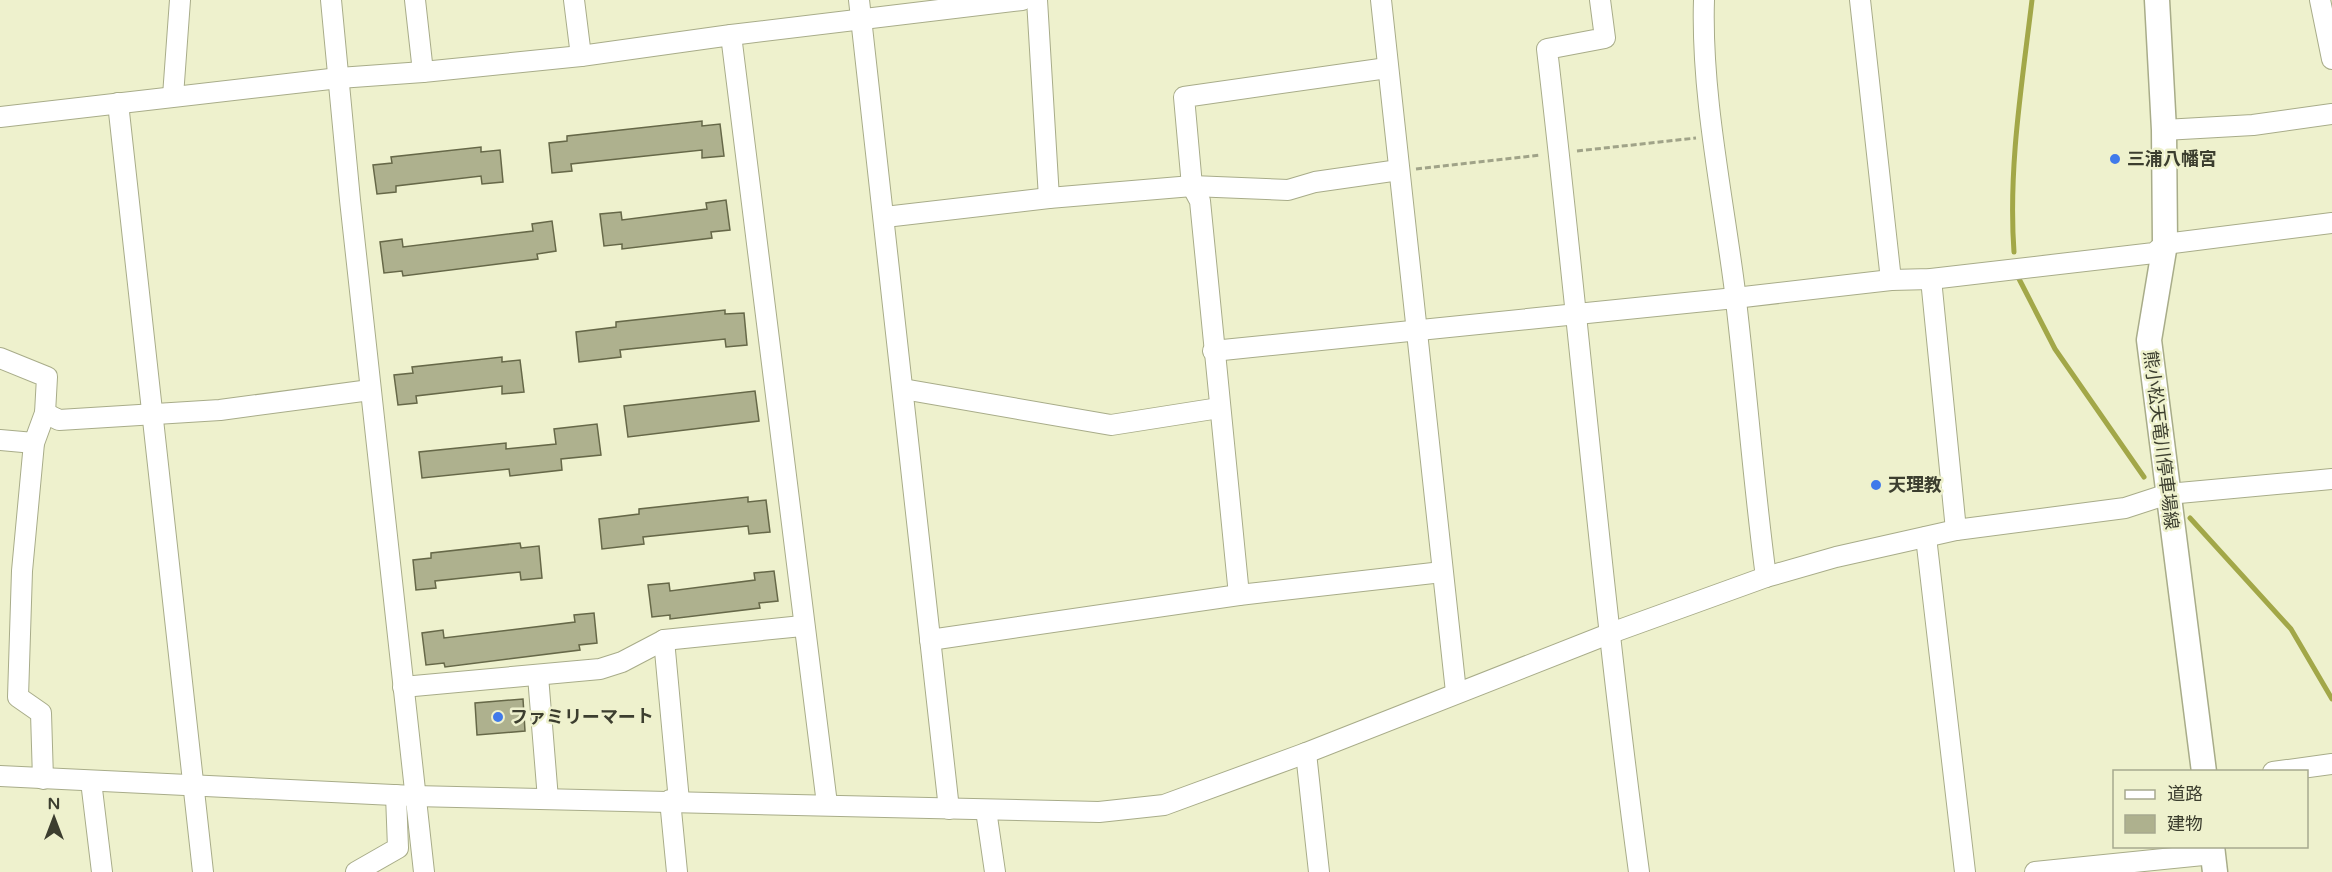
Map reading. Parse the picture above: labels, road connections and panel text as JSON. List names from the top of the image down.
{
  "streets": {
    "main road": ["熊小松天竜川停車場線"]
  },
  "places": ["三浦八幡宮", "天理教", "ファミリーマート"],
  "legend": ["道路", "建物"],
  "north": "top"
}
